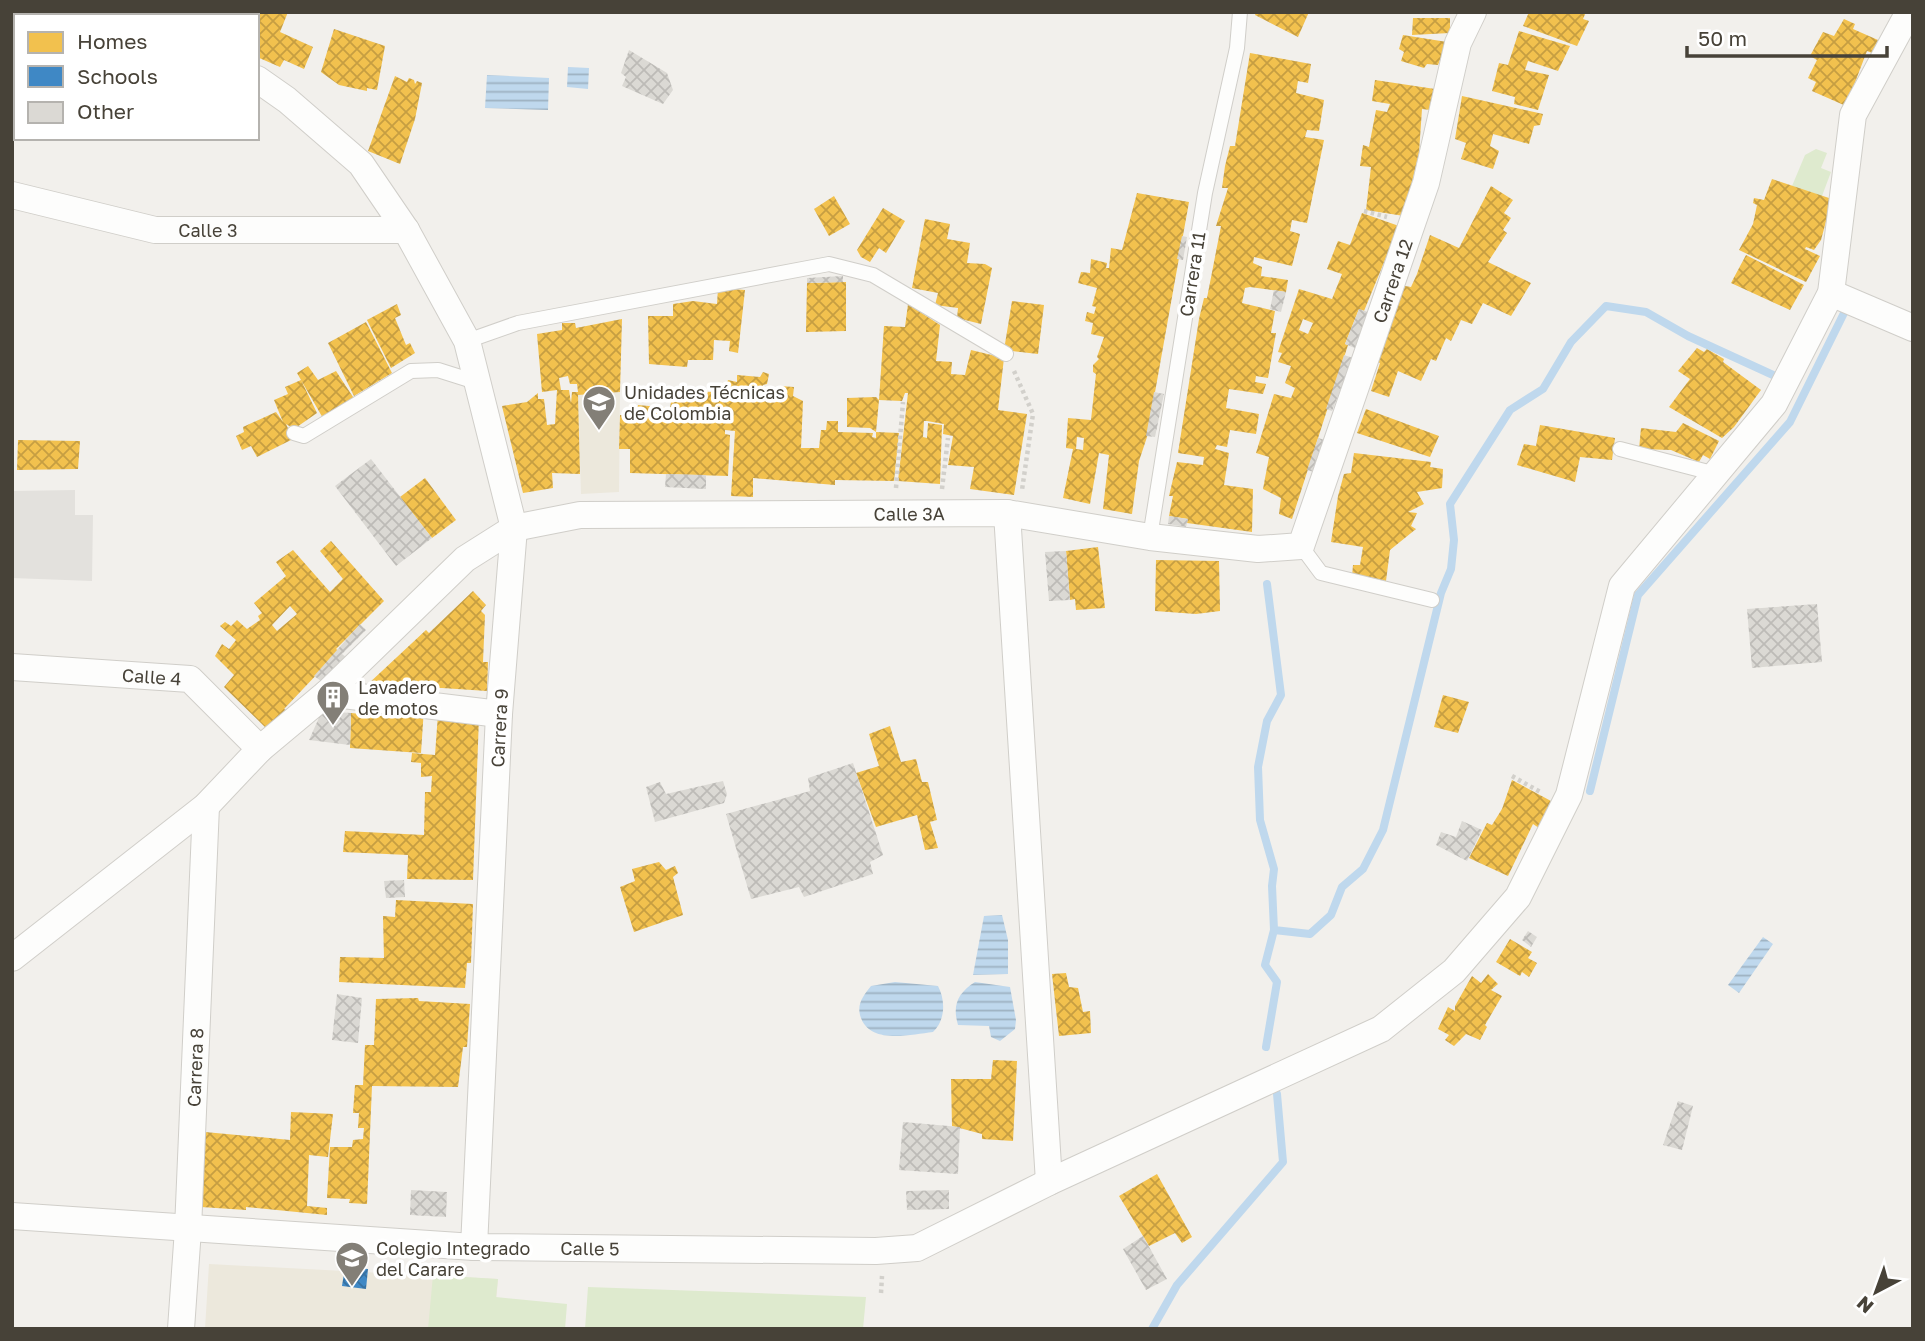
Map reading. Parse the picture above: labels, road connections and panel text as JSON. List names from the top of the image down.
{
  "streets": {
    "street": [
      "Calle 3",
      "Carrera 12",
      "Calle 3A",
      "Calle 4",
      "Carrera 9",
      "Carrera 8",
      "Calle 5"
    ],
    "lane": ["Carrera 11"]
  },
  "crossings": [
    ["Calle 3", "Carrera 9"],
    ["Carrera 11", "Calle 3A"],
    ["Carrera 12", "Calle 3A"],
    ["Calle 3A", "Calle 4"],
    ["Calle 3A", "Carrera 9"],
    ["Calle 3A", "Carrera 8"],
    ["Carrera 9", "Calle 5"],
    ["Carrera 8", "Calle 5"]
  ],
  "places": {
    "school or university": ["Unidades Técnicas de Colombia", "Colegio Integrado del Carare"],
    "building": ["Lavadero de motos"]
  },
  "legend": ["Homes", "Schools", "Other"],
  "scale_bar": "50 m",
  "north": "bottom left"
}
